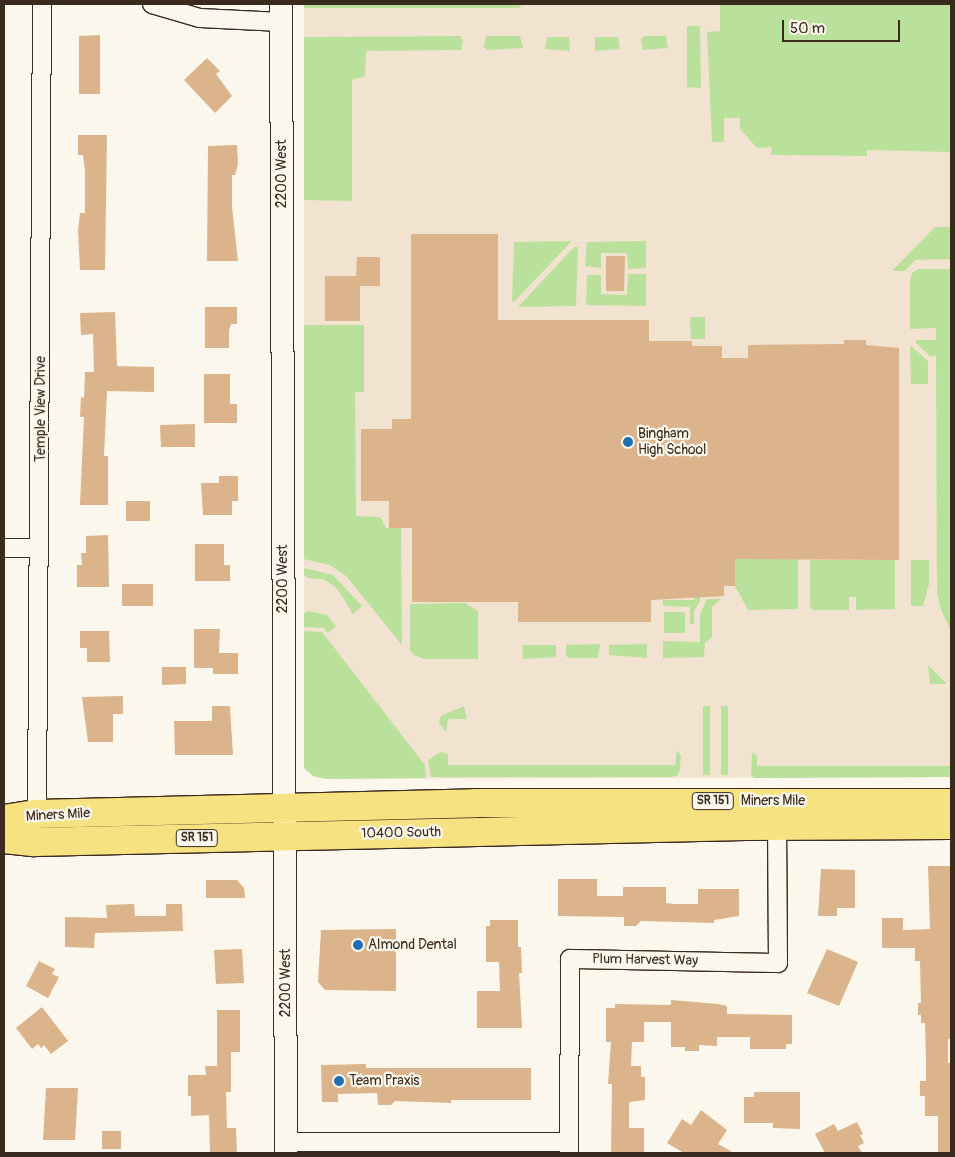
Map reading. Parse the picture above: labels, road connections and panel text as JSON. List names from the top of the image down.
{
  "streets": {
    "main road": ["SR 151", "Miners Mile", "10400 South"],
    "street": ["2200 West", "Temple View Drive", "Plum Harvest Way"]
  },
  "crossings": [
    ["2200 West", "10400 South"],
    ["Temple View Drive", "Miners Mile"],
    ["Miners Mile", "10400 South"],
    ["Miners Mile", "Plum Harvest Way"]
  ],
  "places": ["Bingham High School", "Almond Dental", "Team Praxis"],
  "scale_bar": "50 m"
}
